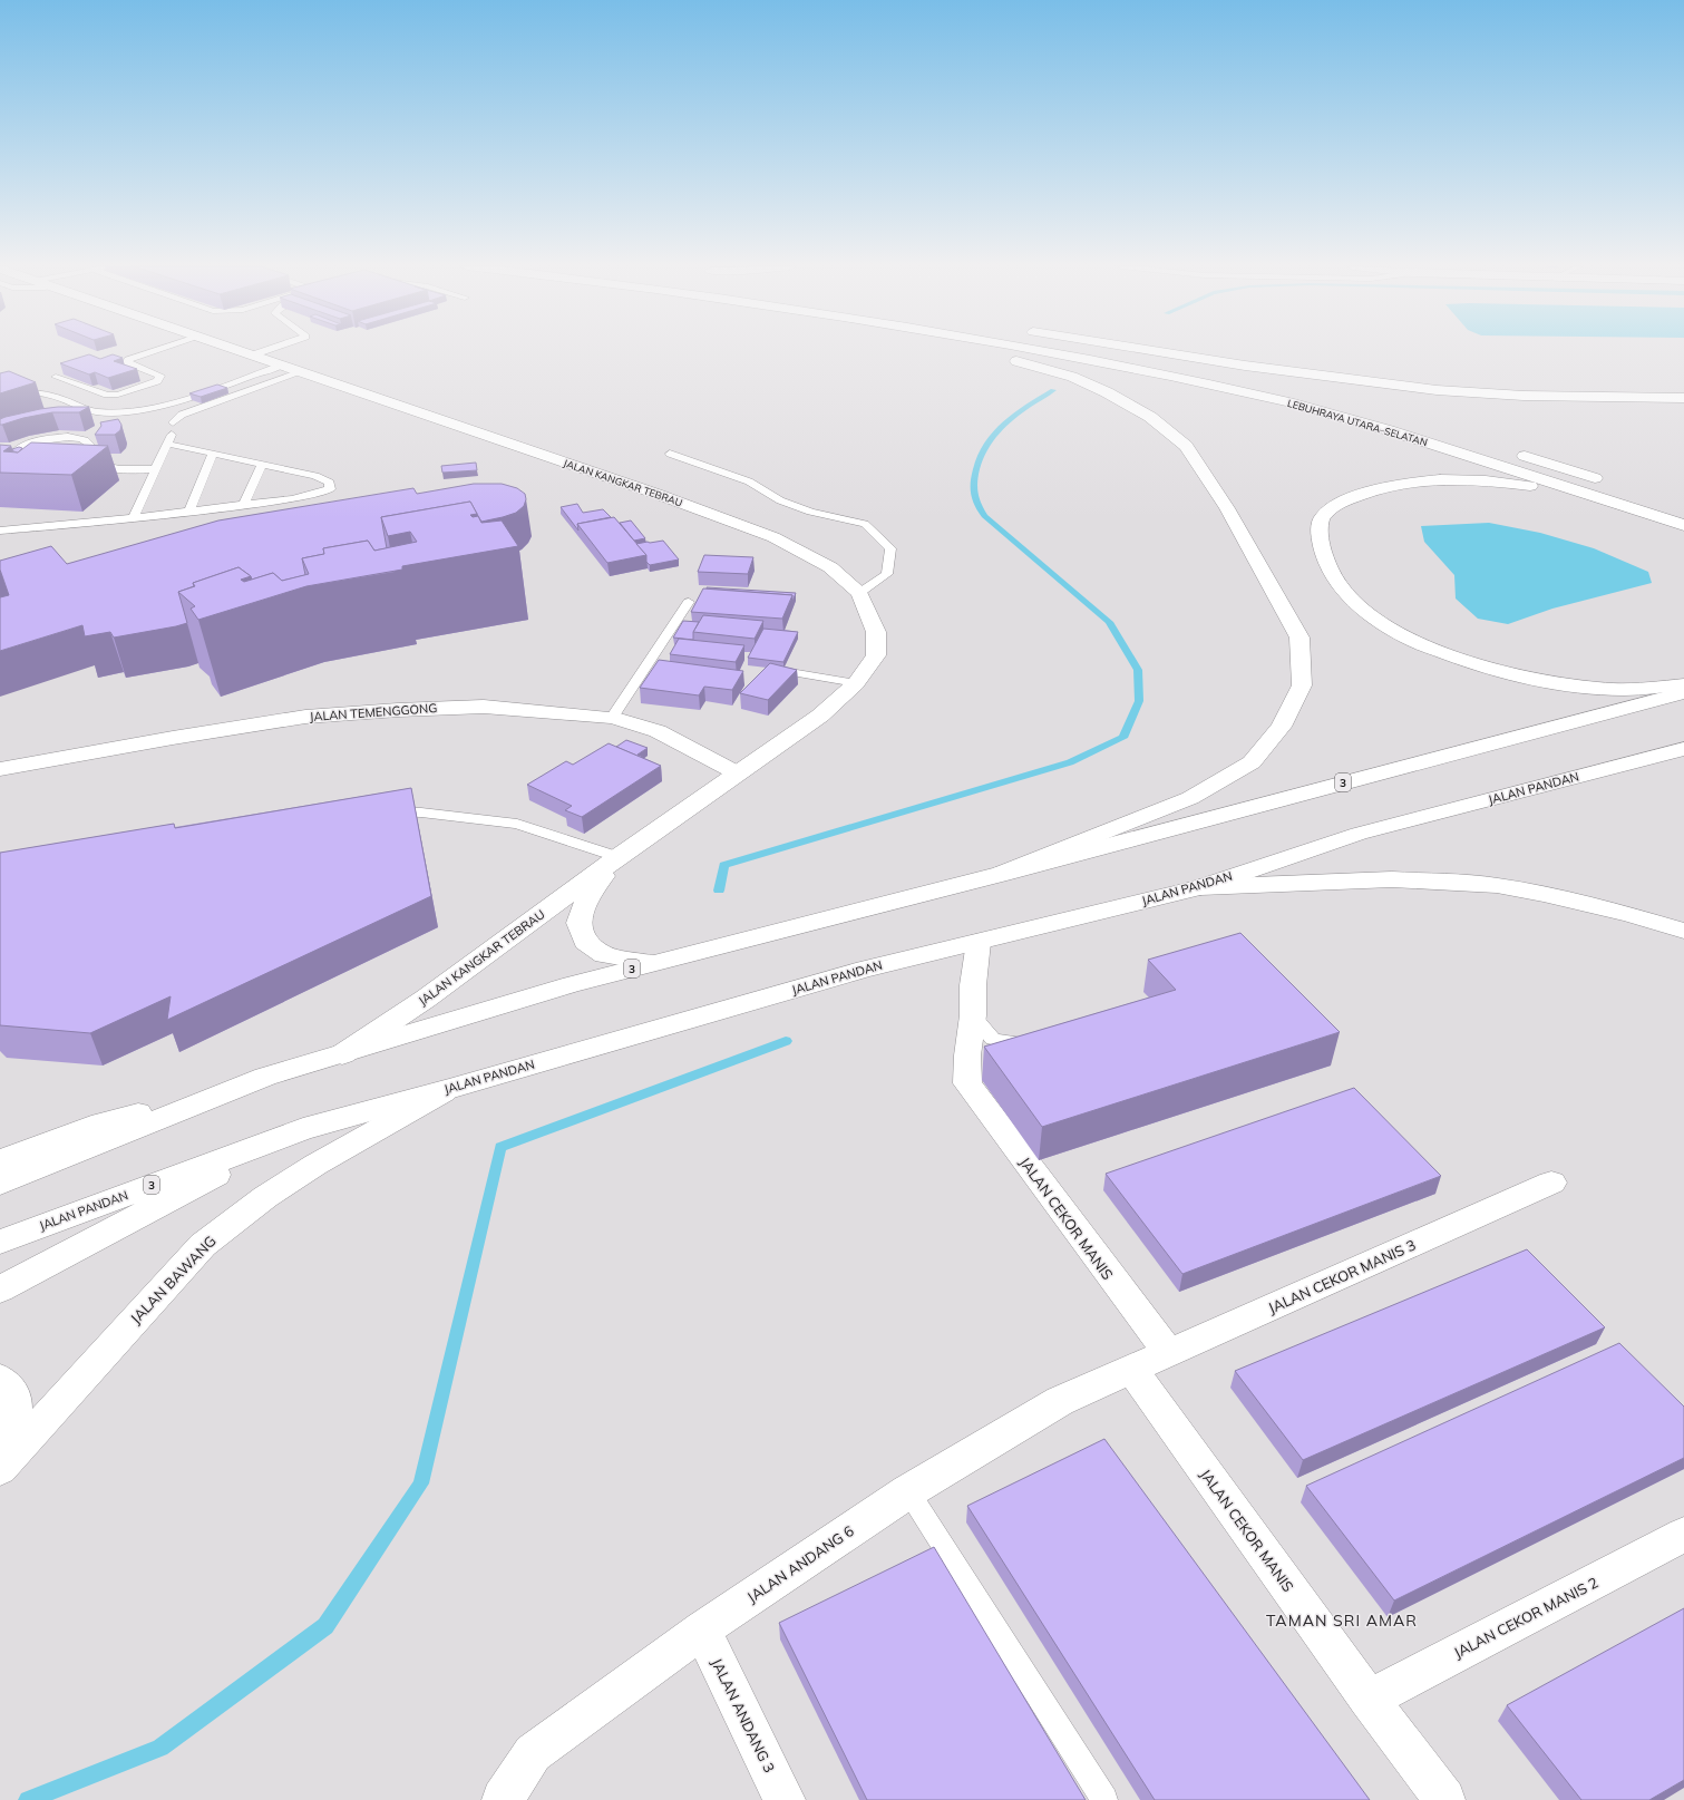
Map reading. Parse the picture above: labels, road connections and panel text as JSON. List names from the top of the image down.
{
  "streets": {
    "main road": [
      "LEBUHRAYA UTARA–SELATAN",
      "JALAN KANGKAR TEBRAU",
      "JALAN TEMENGGONG",
      "3",
      "JALAN PANDAN",
      "JALAN CEKOR MANIS",
      "JALAN CEKOR MANIS 3",
      "JALAN BAWANG",
      "JALAN ANDANG 6",
      "JALAN CEKOR MANIS 2",
      "JALAN ANDANG 3"
    ]
  },
  "crossings": [
    ["JALAN KANGKAR TEBRAU", "JALAN TEMENGGONG"],
    ["JALAN KANGKAR TEBRAU", "3"],
    ["JALAN PANDAN", "JALAN BAWANG"],
    ["JALAN CEKOR MANIS", "JALAN CEKOR MANIS 3"],
    ["JALAN CEKOR MANIS", "JALAN ANDANG 6"],
    ["JALAN CEKOR MANIS", "JALAN CEKOR MANIS 2"],
    ["JALAN CEKOR MANIS 3", "JALAN ANDANG 6"],
    ["JALAN ANDANG 6", "JALAN ANDANG 3"]
  ],
  "districts": ["TAMAN SRI AMAR"]
}
